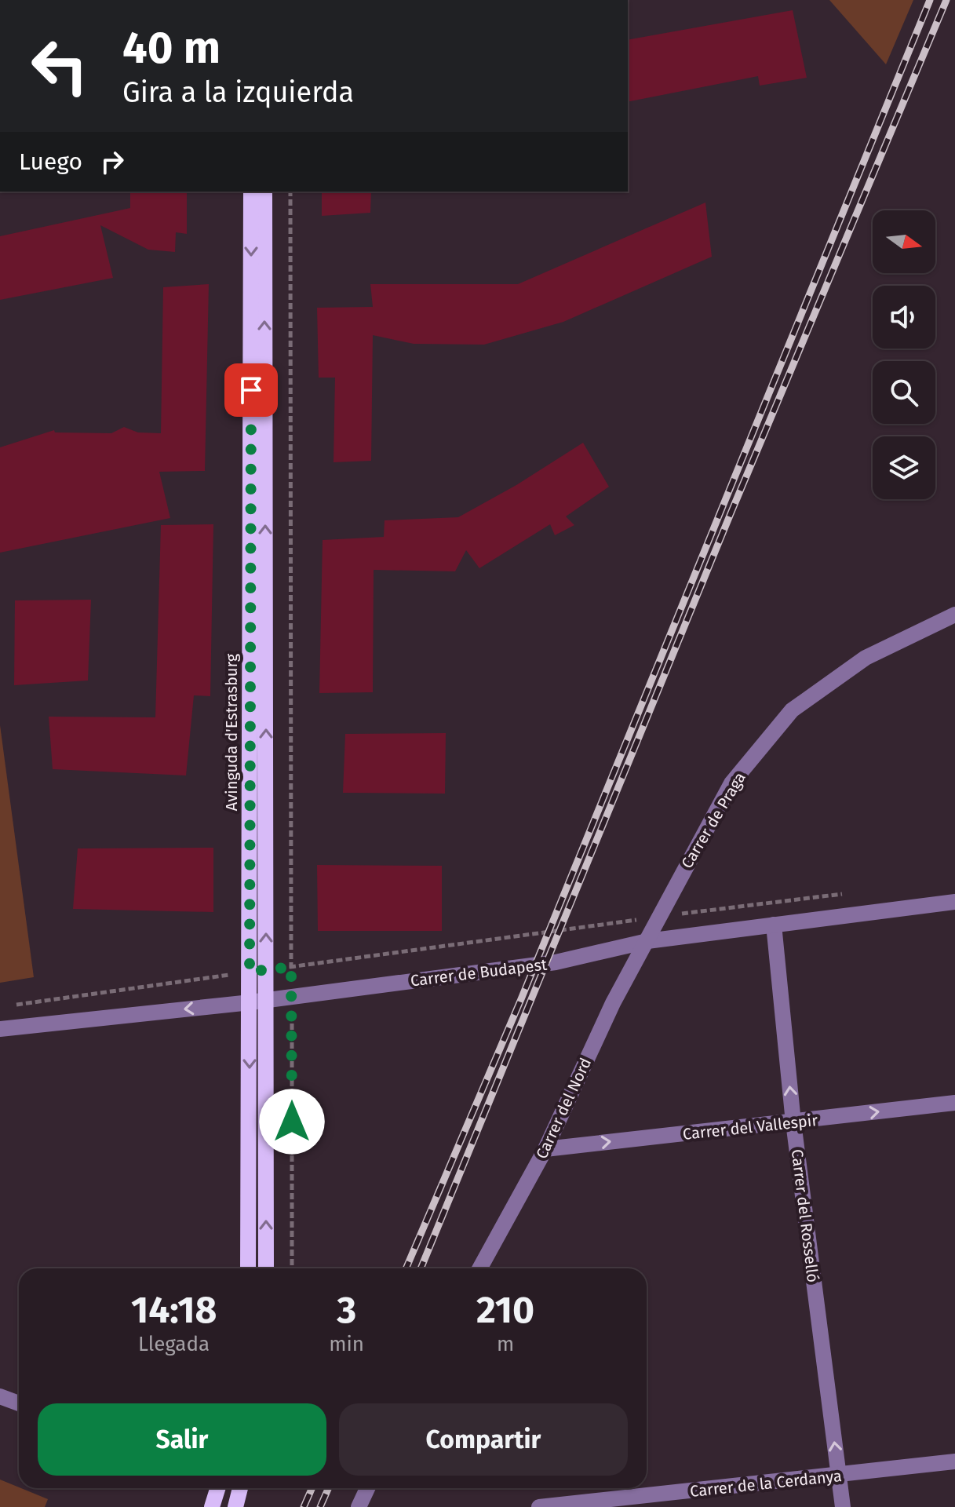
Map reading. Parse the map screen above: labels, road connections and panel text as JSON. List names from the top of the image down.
{
  "streets": {
    "main road": ["Avinguda d'Estrasburg"],
    "street": [
      "Carrer de Praga",
      "Carrer de Budapest",
      "Carrer del Nord",
      "Carrer del Vallespir",
      "Carrer del Rosselló",
      "Carrer de la Cerdanya"
    ]
  },
  "crossings": [
    ["Avinguda d'Estrasburg", "Carrer de Budapest"],
    ["Carrer de Praga", "Carrer de Budapest"],
    ["Carrer de Praga", "Carrer del Nord"],
    ["Carrer de Budapest", "Carrer del Nord"],
    ["Carrer de Budapest", "Carrer del Rosselló"],
    ["Carrer del Nord", "Carrer del Vallespir"],
    ["Carrer del Vallespir", "Carrer del Rosselló"],
    ["Carrer del Rosselló", "Carrer de la Cerdanya"]
  ],
  "one_way": ["Carrer del Vallespir", "Carrer del Rosselló"],
  "north": "right",
  "page": {
    "turn": ["40 m", "Gira a la izquierda"],
    "then": "Luego",
    "eta": [
      "14:18",
      "Llegada",
      "3",
      "min",
      "210",
      "m"
    ],
    "buttons": ["Salir", "Compartir"]
  }
}
